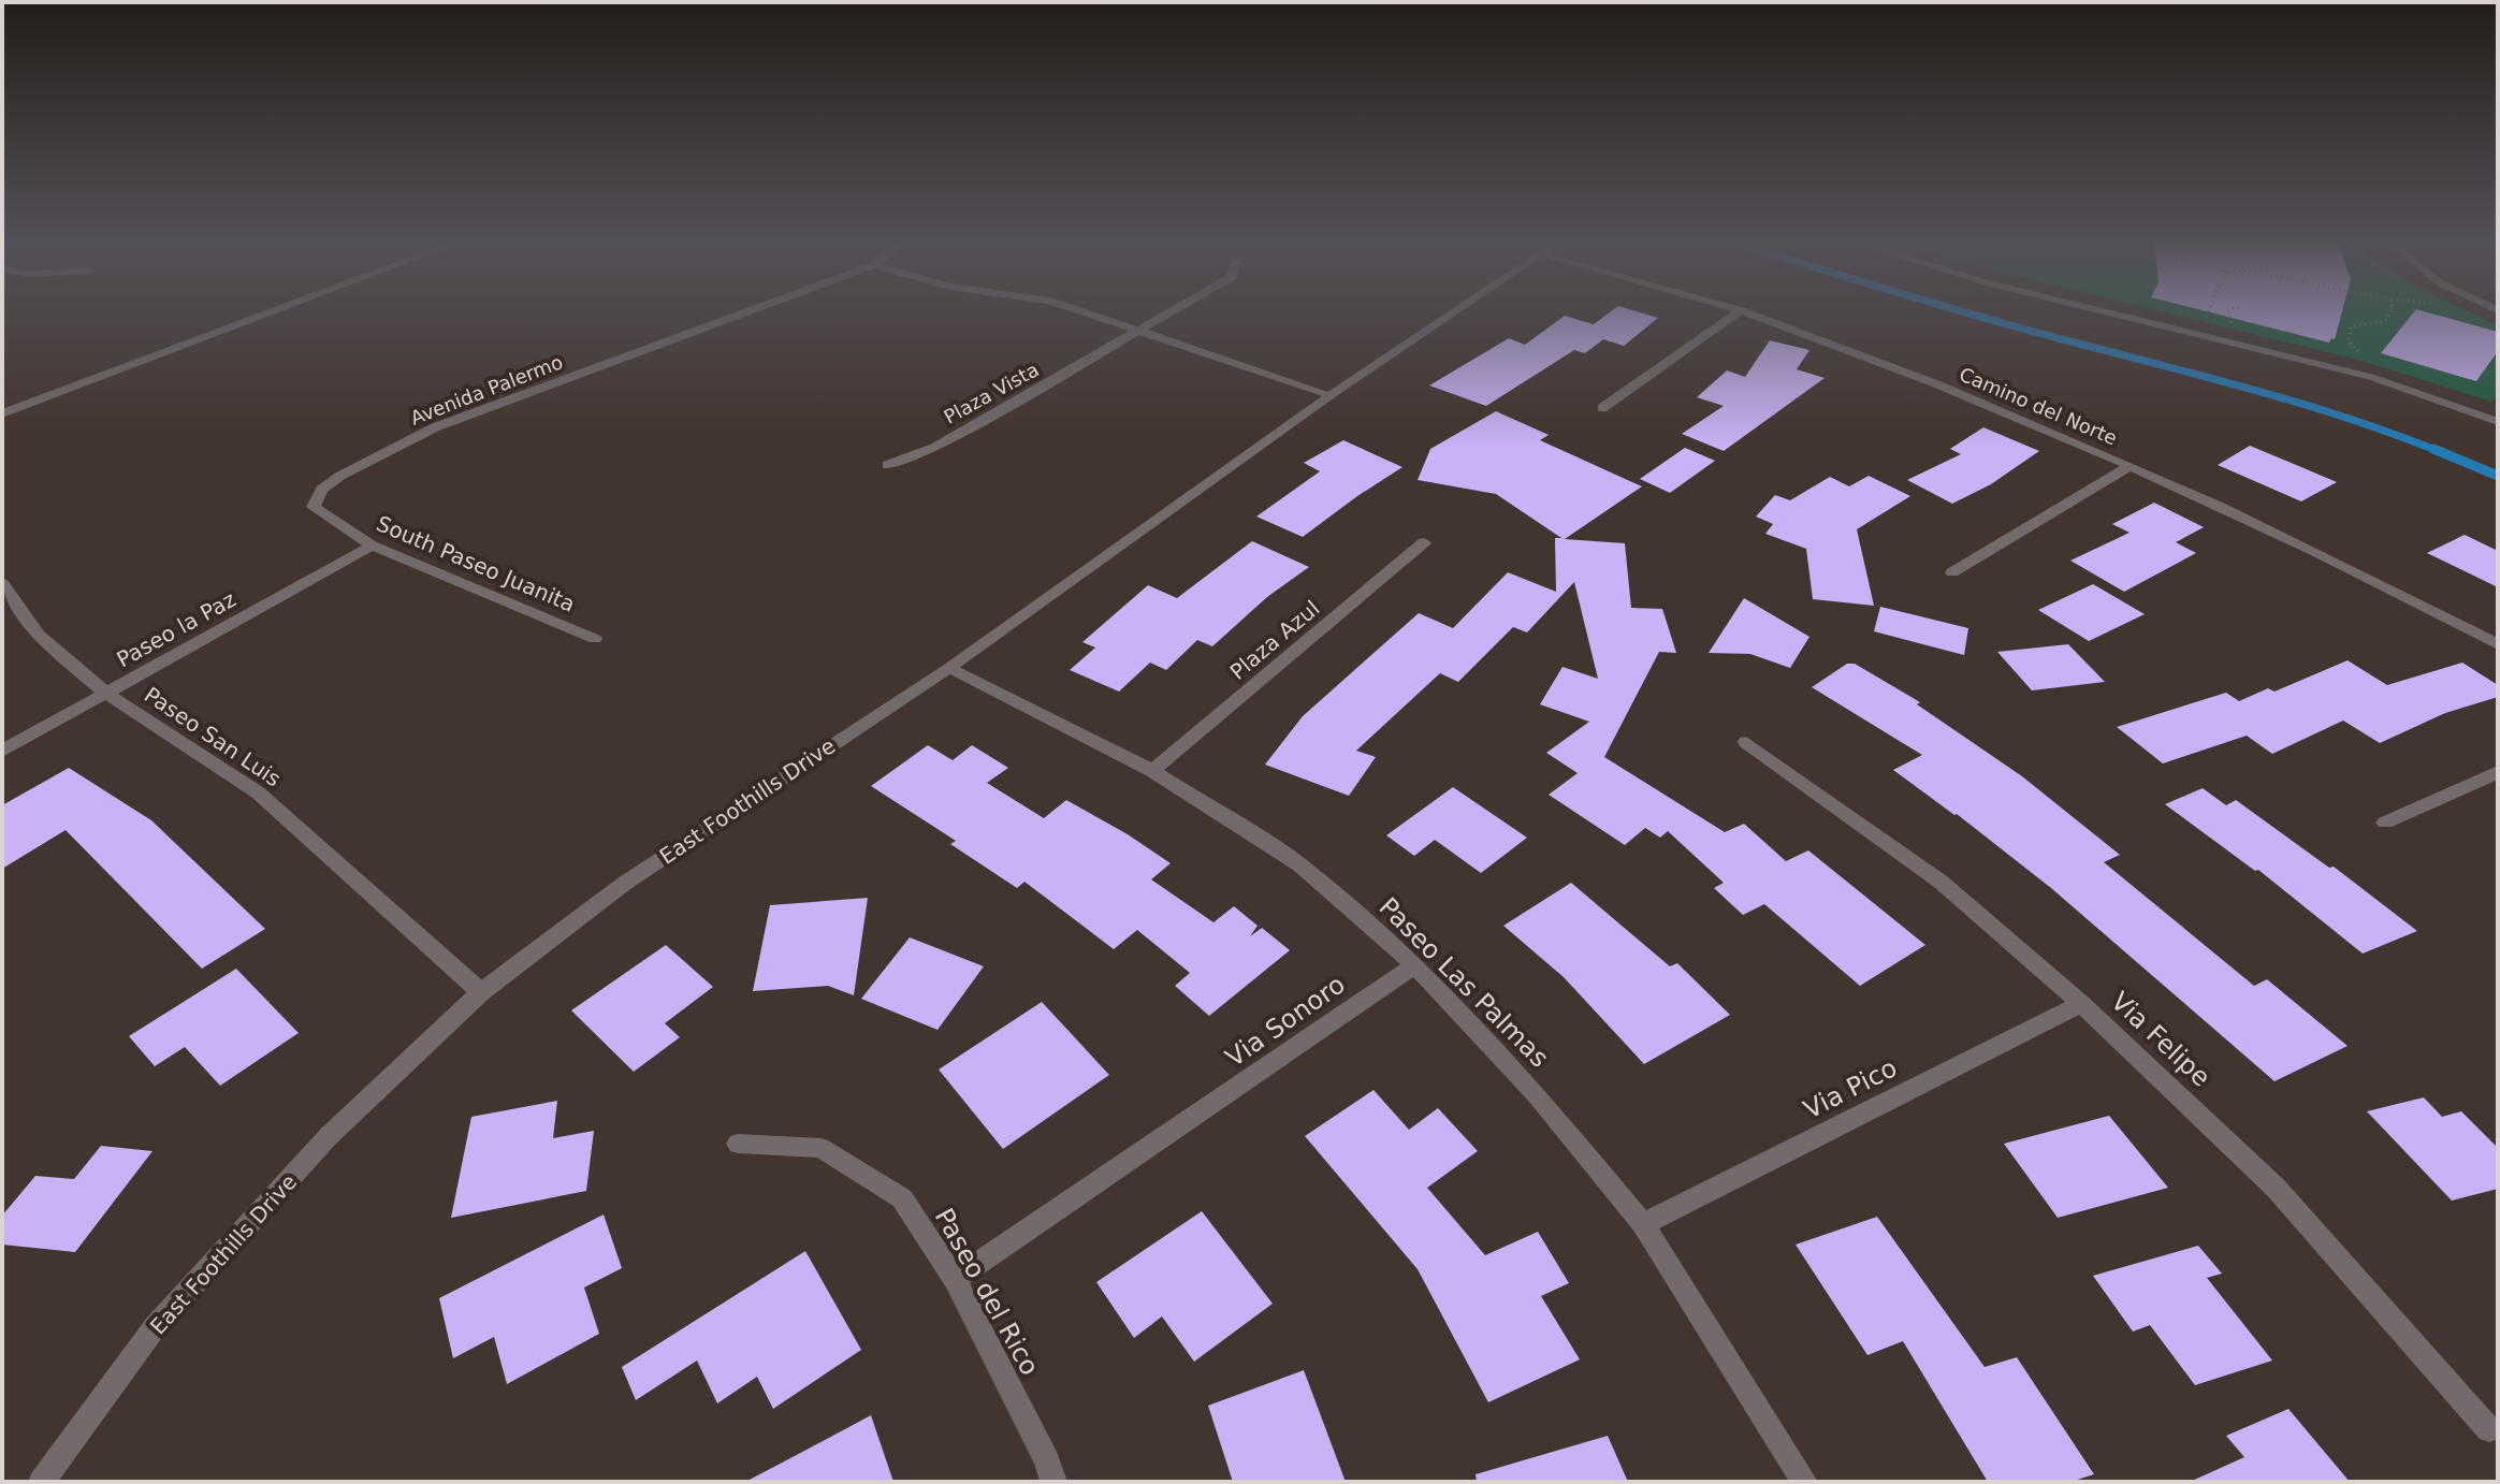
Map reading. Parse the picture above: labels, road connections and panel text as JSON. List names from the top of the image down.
{
  "streets": {
    "street": [
      "Avenida Palermo",
      "Plaza Vista",
      "Camino del Norte",
      "South Paseo Juanita",
      "Paseo la Paz",
      "Plaza Azul",
      "Paseo San Luis",
      "East Foothills Drive",
      "Paseo Las Palmas",
      "Via Sonoro",
      "Via Felipe",
      "Via Pico",
      "Paseo del Rico"
    ]
  },
  "crossings": [
    ["Avenida Palermo", "South Paseo Juanita"],
    ["South Paseo Juanita", "Paseo la Paz"],
    ["Paseo la Paz", "Paseo San Luis"],
    ["Plaza Azul", "Paseo Las Palmas"],
    ["Paseo San Luis", "East Foothills Drive"],
    ["East Foothills Drive", "Paseo Las Palmas"],
    ["Paseo Las Palmas", "Via Sonoro"],
    ["Paseo Las Palmas", "Via Pico"],
    ["Via Sonoro", "Paseo del Rico"],
    ["Via Felipe", "Via Pico"]
  ]
}
